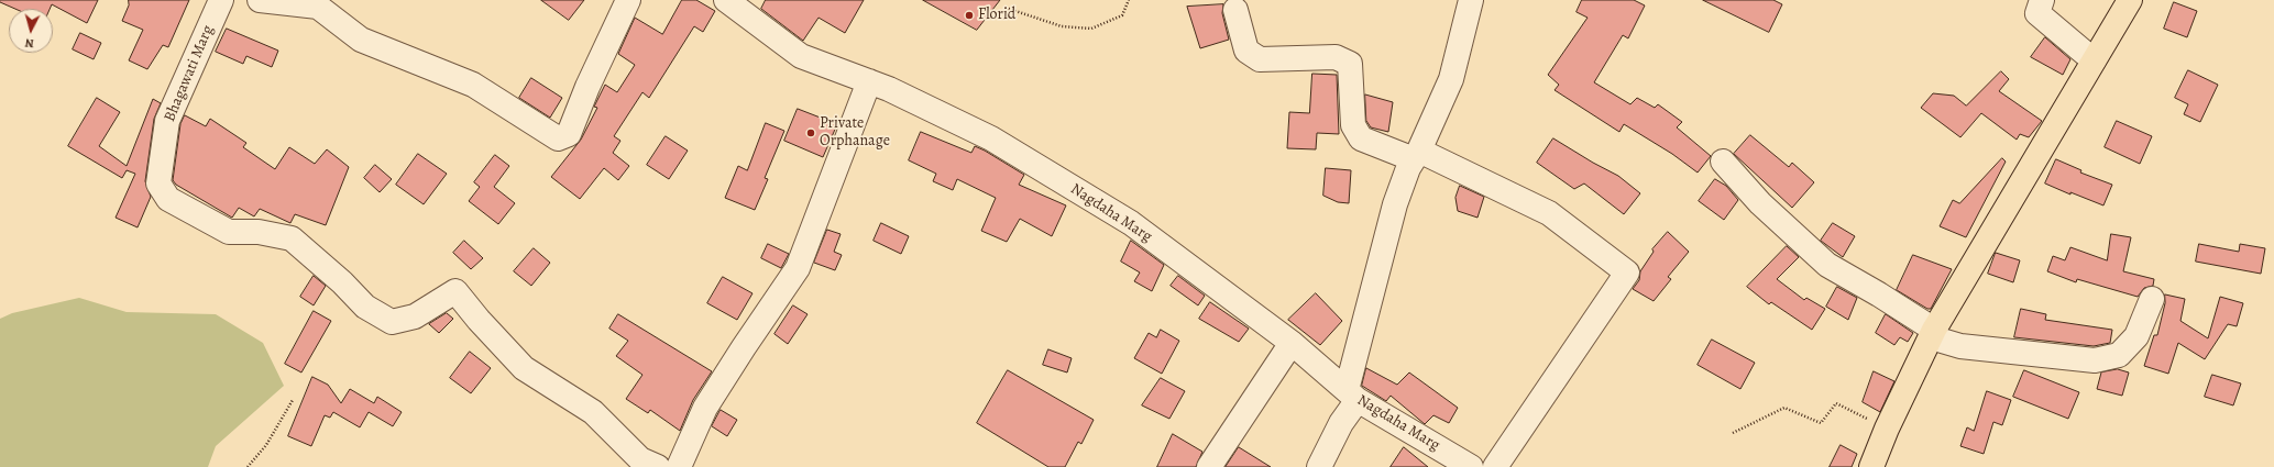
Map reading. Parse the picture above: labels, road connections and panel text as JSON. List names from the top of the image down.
{
  "streets": {
    "street": ["Bhagawati Marg", "Nagdaha Marg"]
  },
  "places": ["Florid", "Private Orphanage"],
  "north": "bottom"
}
